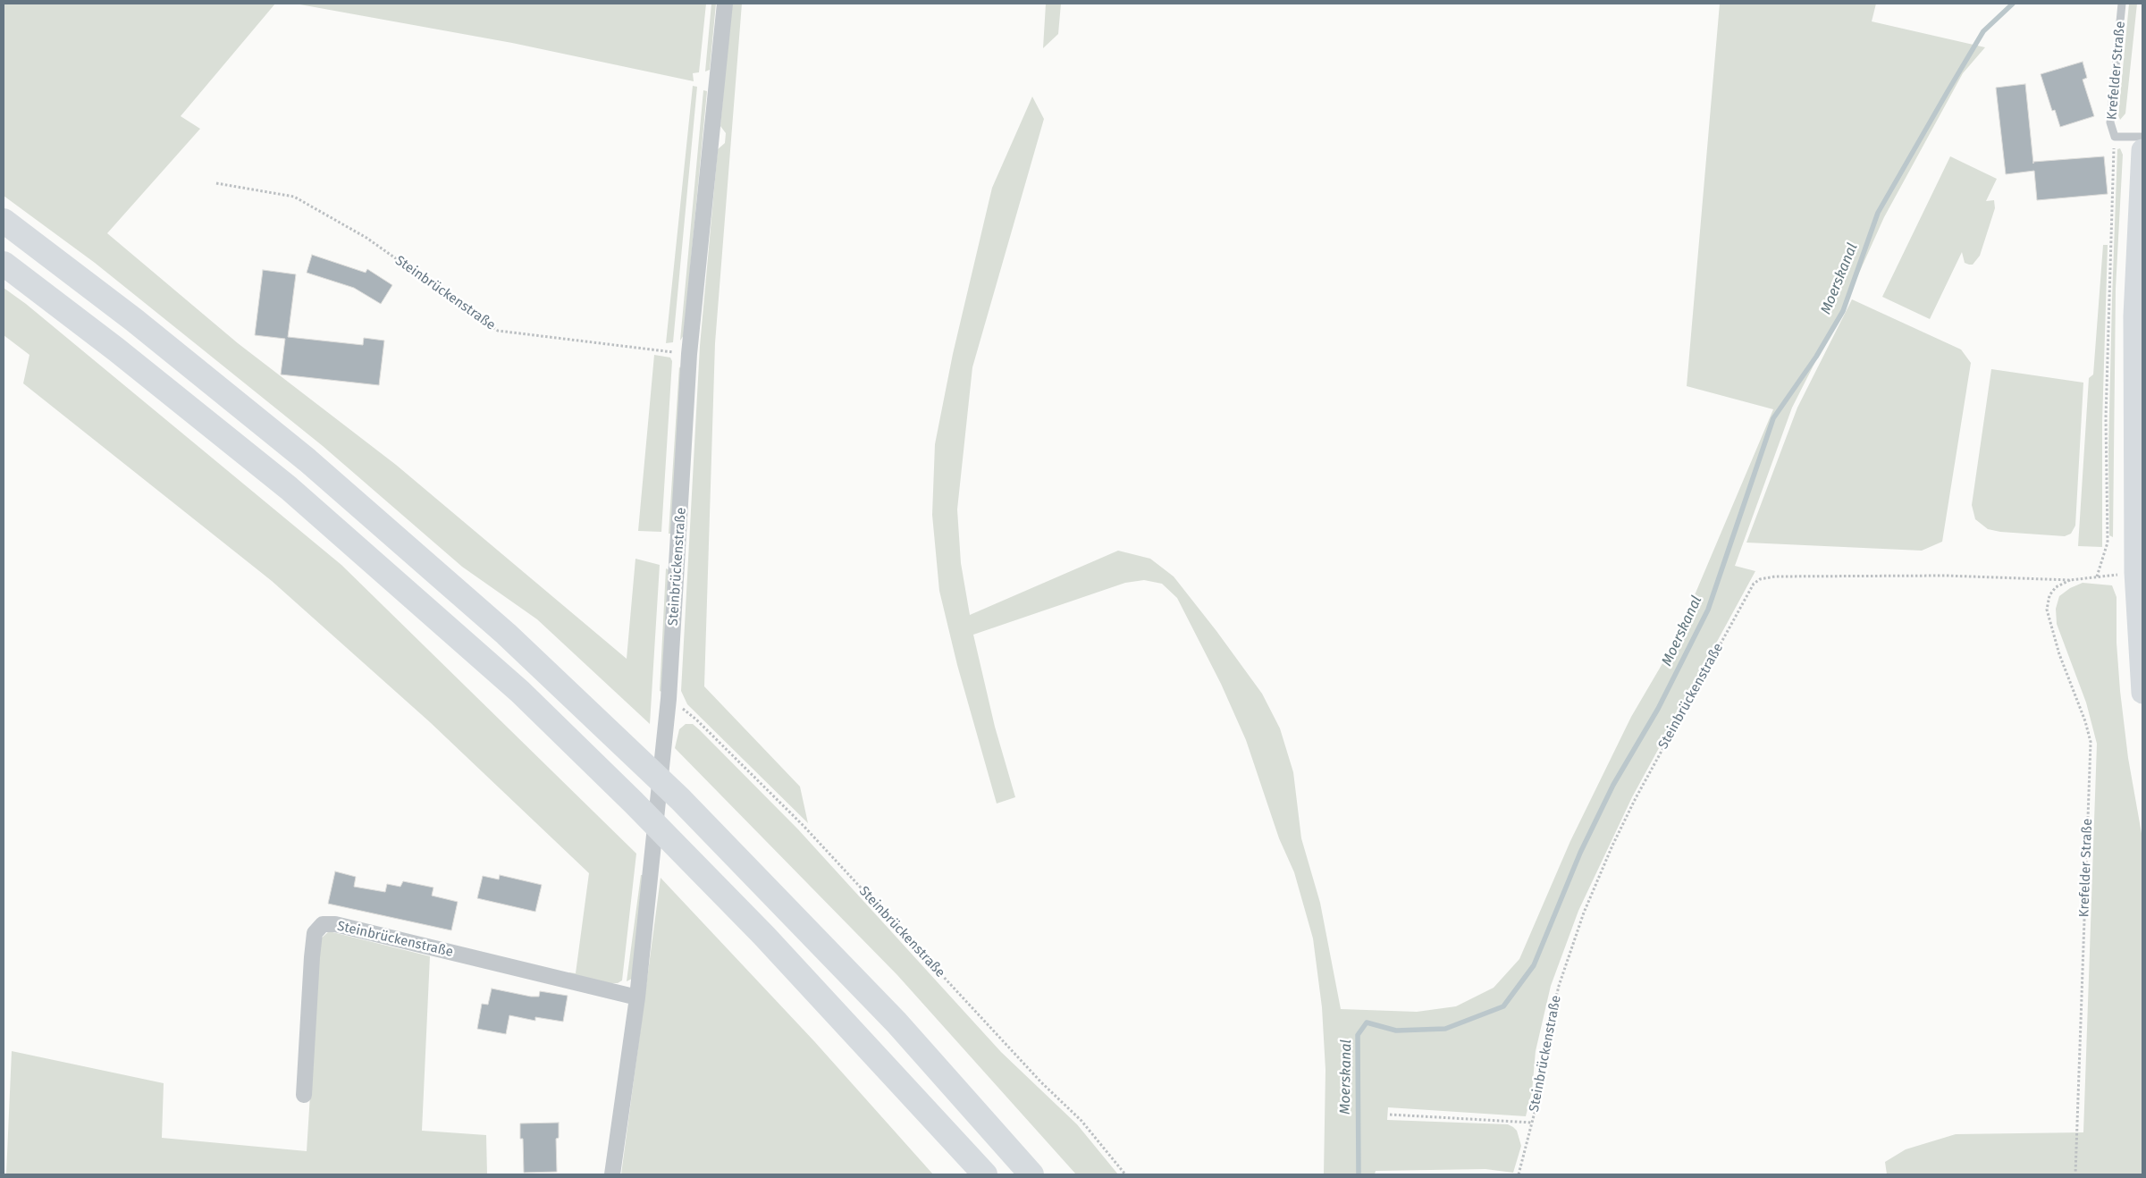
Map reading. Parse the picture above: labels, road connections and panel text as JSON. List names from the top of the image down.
{
  "streets": {
    "street": ["Steinbrückenstraße"],
    "lane": ["Krefelder Straße"]
  },
  "crossings": [
    ["Krefelder Straße", "Steinbrückenstraße"]
  ],
  "water": ["Moerskanal"]
}
